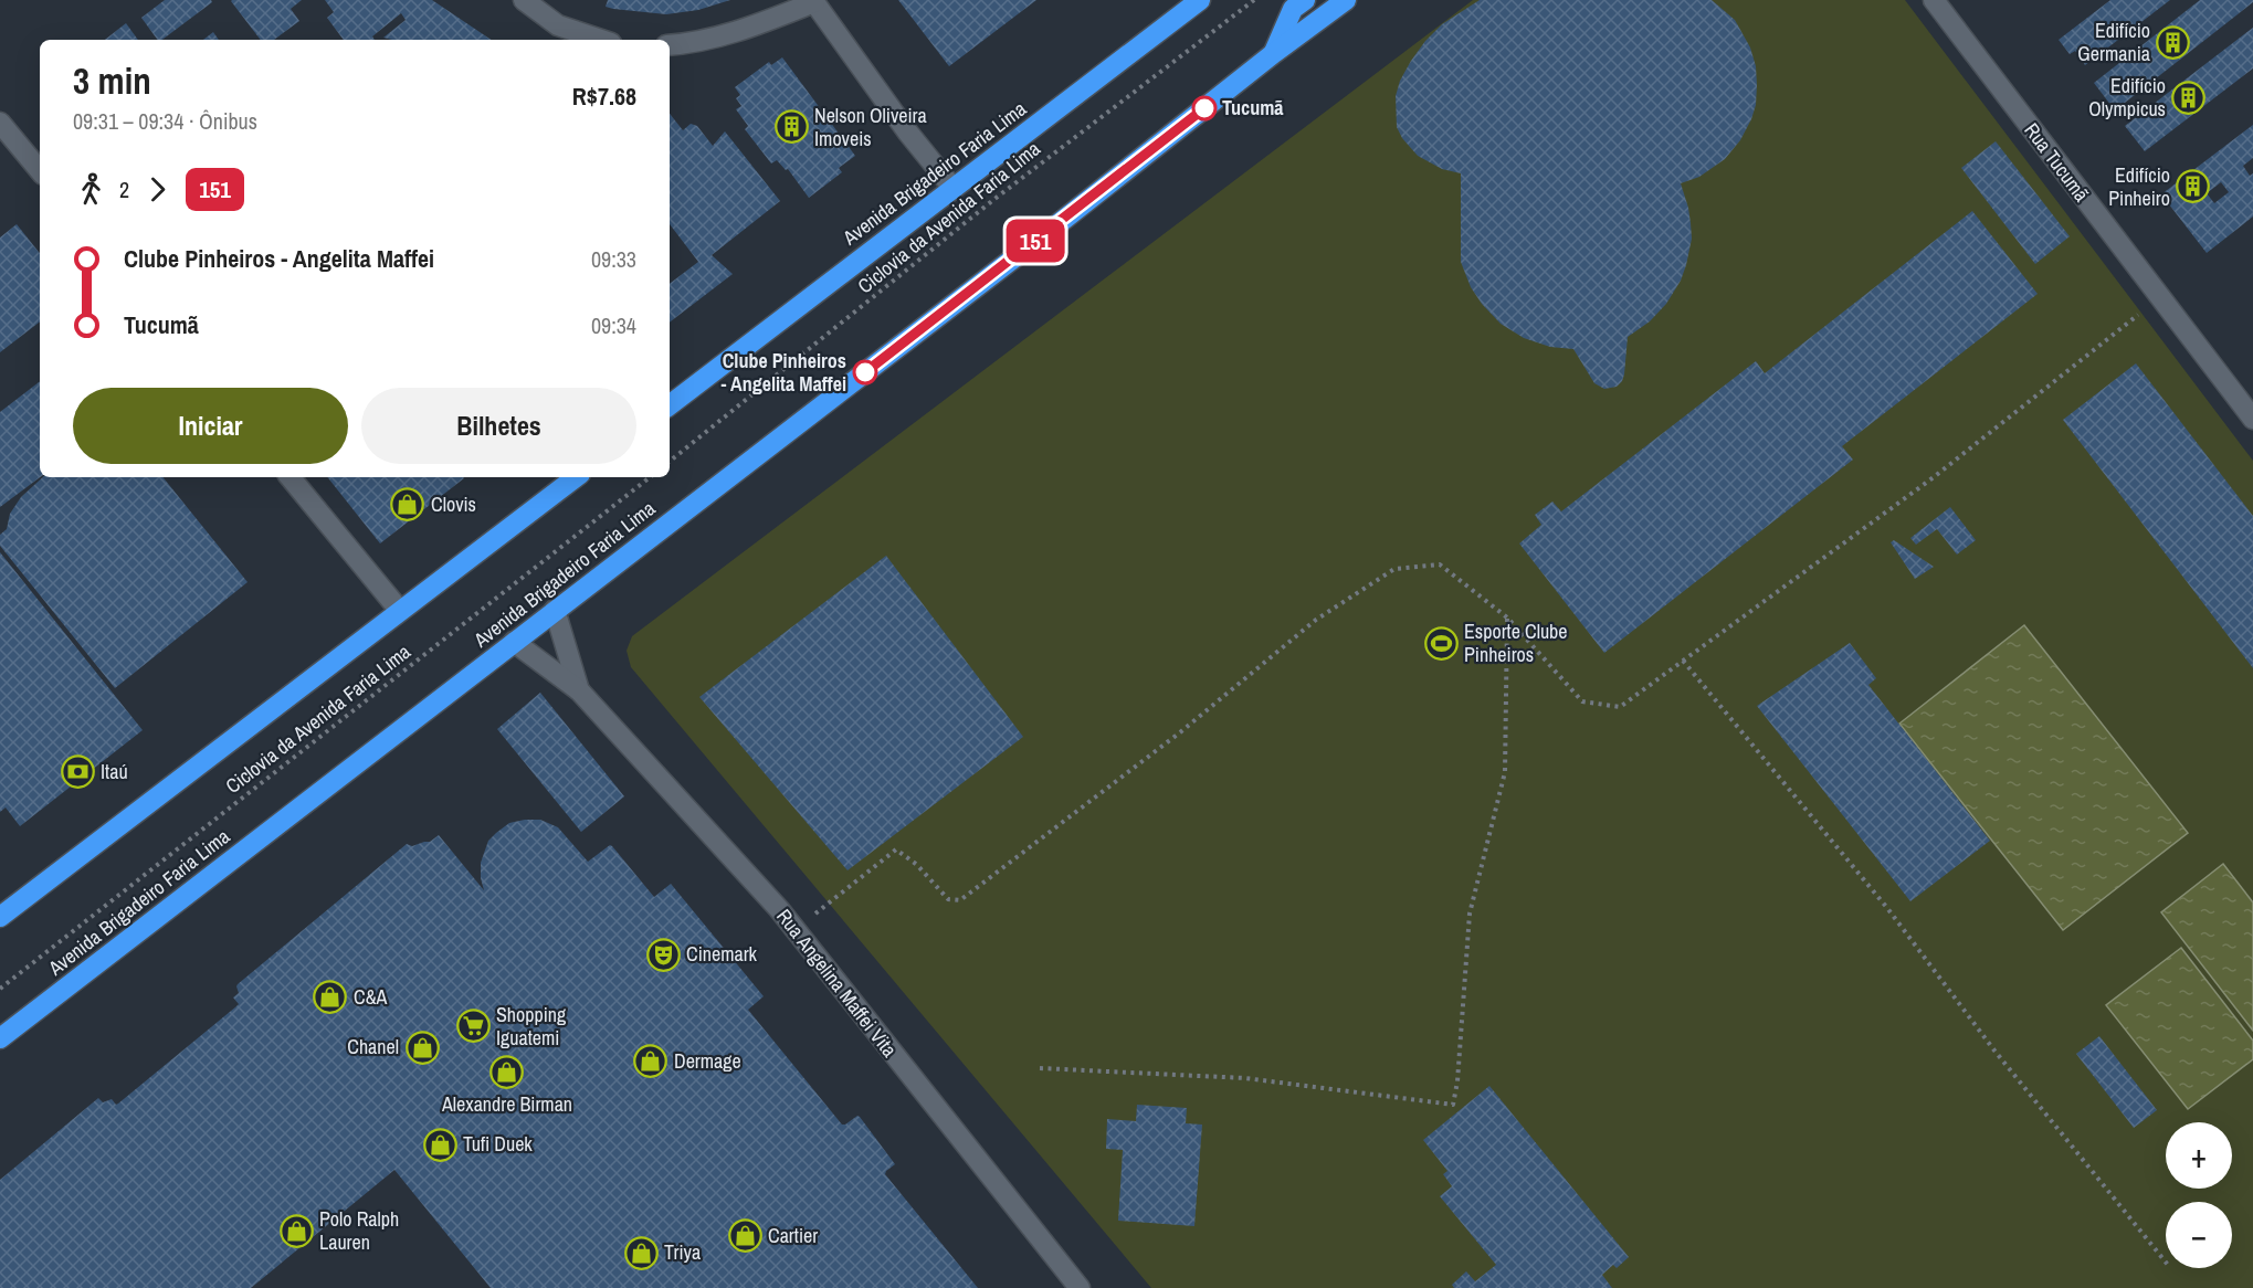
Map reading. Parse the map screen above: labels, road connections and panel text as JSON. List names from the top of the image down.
{
  "streets": {
    "highway": ["Avenida Brigadeiro Faria Lima"],
    "street": ["Rua Tucumã", "Rua Angelina Maffei Vita"],
    "path": ["Ciclovia da Avenida Faria Lima"]
  },
  "crossings": [
    ["Avenida Brigadeiro Faria Lima", "Rua Angelina Maffei Vita"]
  ],
  "places": {
    "building": [
      "Edifício Germania",
      "Edifício Olympicus",
      "Nelson Oliveira Imoveis",
      "Edifício Pinheiro"
    ],
    "other": ["Tucumã", "Clube Pinheiros - Angelita Maffei"],
    "shop": [
      "Clovis",
      "C&A",
      "Chanel",
      "Dermage",
      "Alexandre Birman",
      "Tufi Duek",
      "Polo Ralph Lauren",
      "Cartier",
      "Triya"
    ],
    "sports": ["Esporte Clube Pinheiros"],
    "bank": ["Itaú"],
    "theatre": ["Cinemark"],
    "supermarket": ["Shopping Iguatemi"]
  },
  "lines": ["bus line 151"],
  "page": {
    "on_map": "151",
    "heading": ["3 min", "09:31 – 09:34 · Ônibus", "R$7.68"],
    "legs": ["2", "151"],
    "list": [
      {
        "name": "Clube Pinheiros - Angelita Maffei",
        "value": "09:33"
      },
      {
        "name": "Tucumã",
        "value": "09:34"
      }
    ],
    "buttons": ["Iniciar", "Bilhetes"],
    "map_buttons": ["+", "−"]
  }
}
